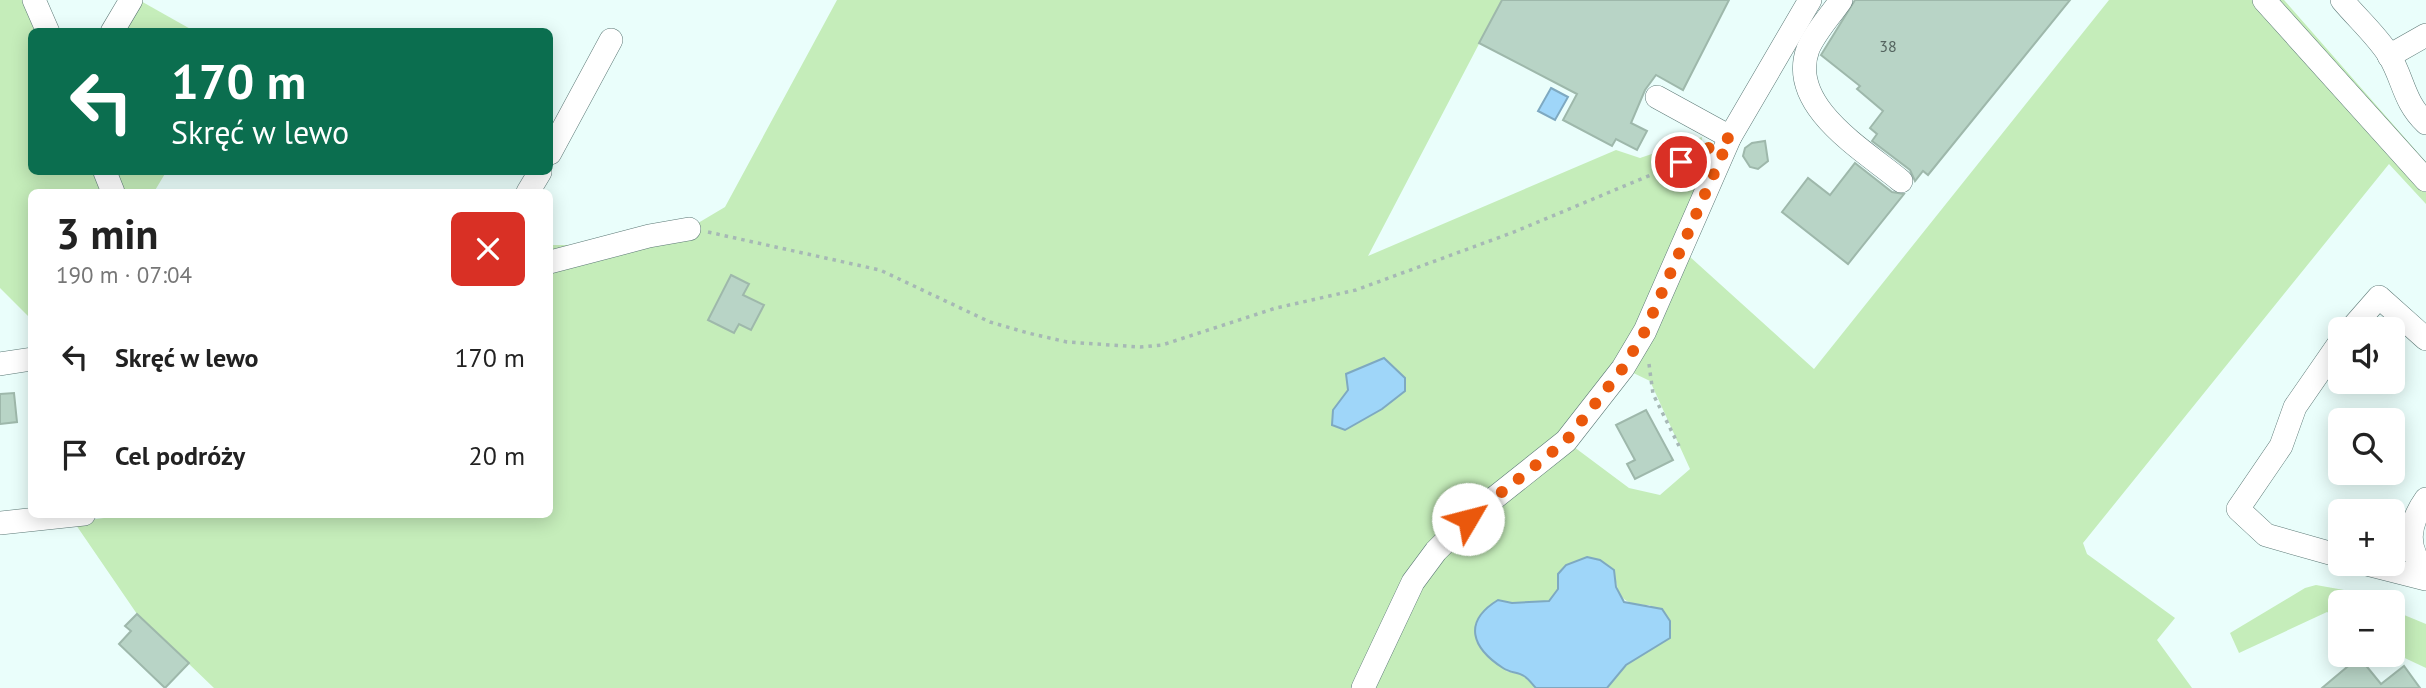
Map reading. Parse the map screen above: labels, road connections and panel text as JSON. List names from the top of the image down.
{
  "house_numbers": ["38"],
  "page": {
    "turn": ["170 m", "Skręć w lewo"],
    "heading": ["3 min", "190 m · 07:04"],
    "list": [
      {
        "name": "Skręć w lewo",
        "value": "170 m"
      },
      {
        "name": "Cel podróży",
        "value": "20 m"
      }
    ],
    "map_buttons": ["+", "−"]
  }
}
